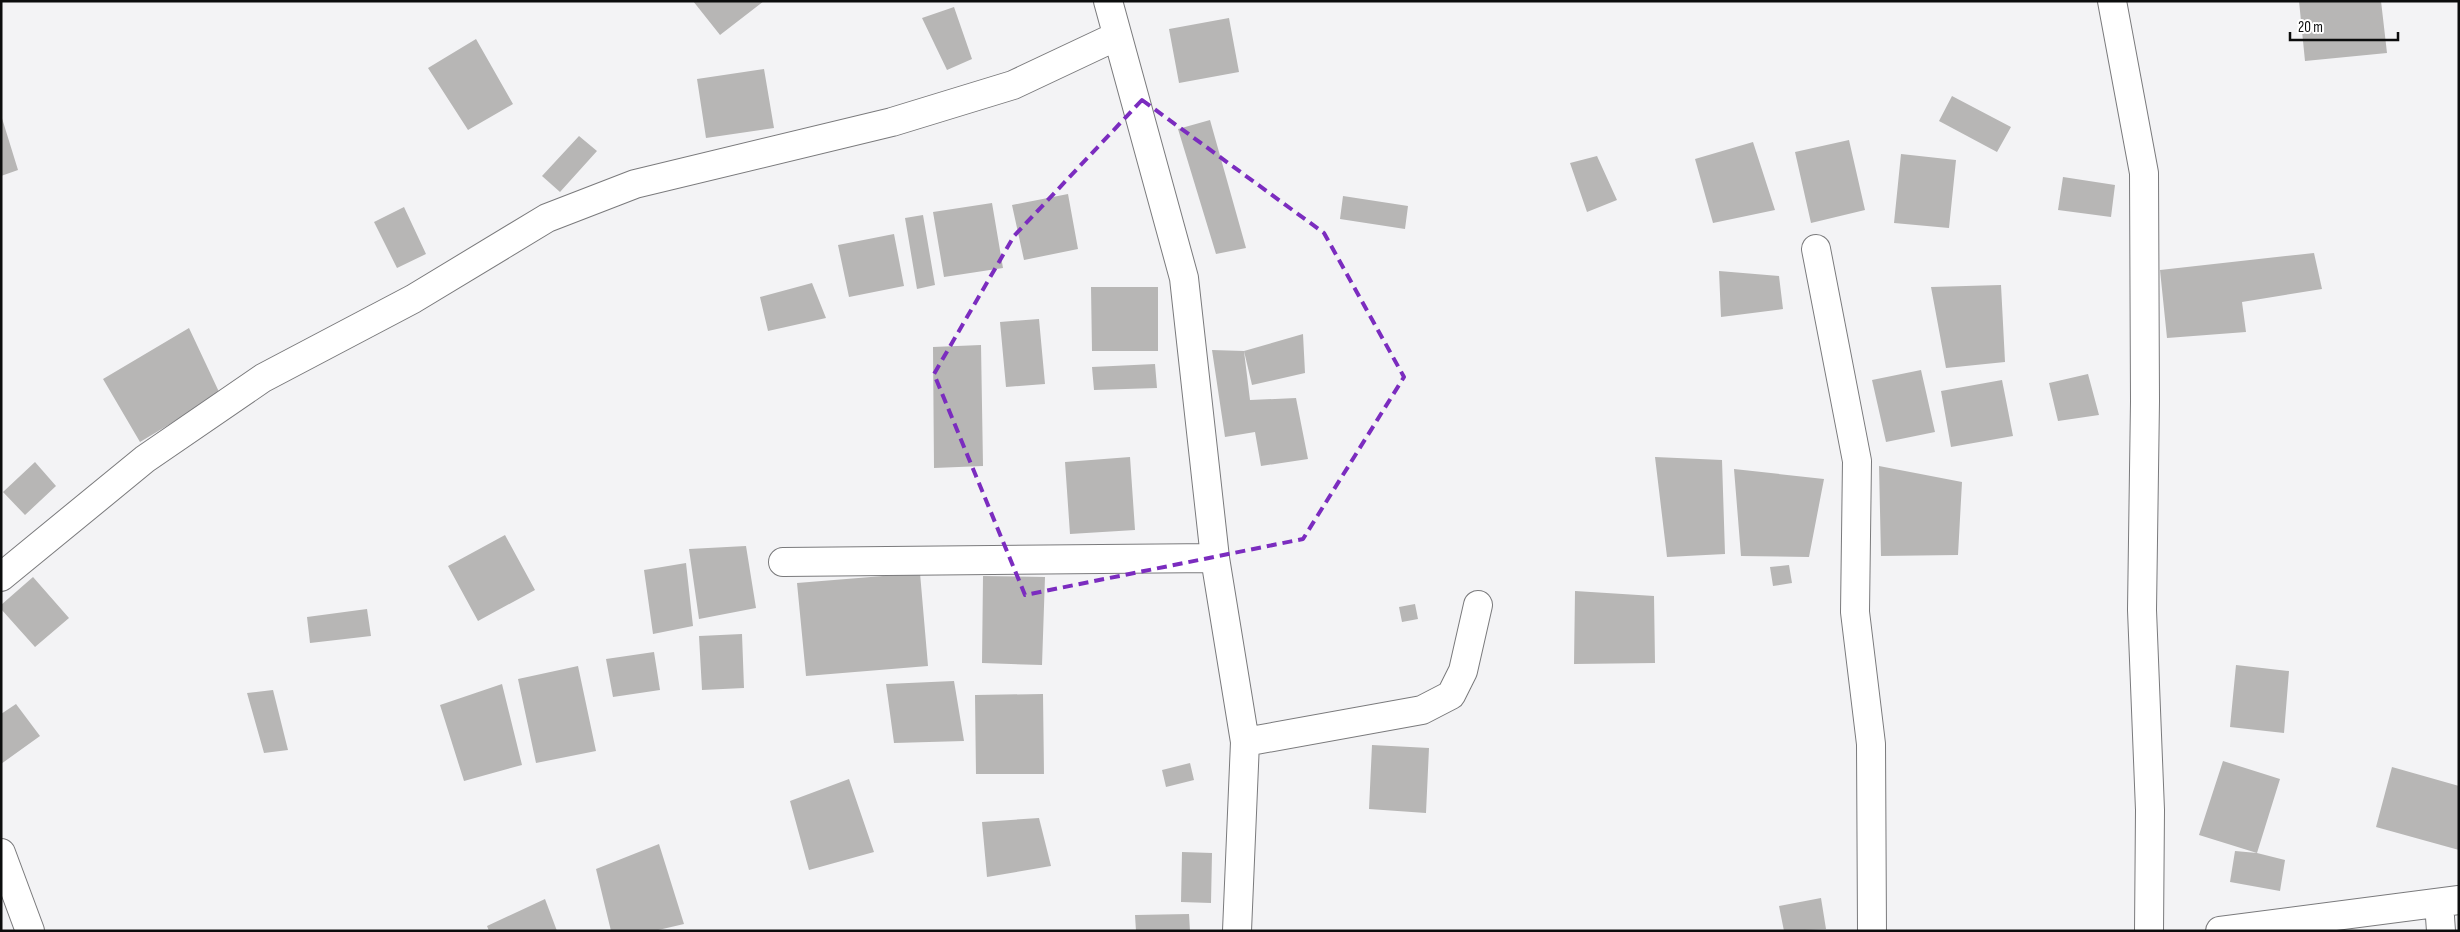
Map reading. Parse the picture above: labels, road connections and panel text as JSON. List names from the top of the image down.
{
  "scale_bar": "20 m"
}
